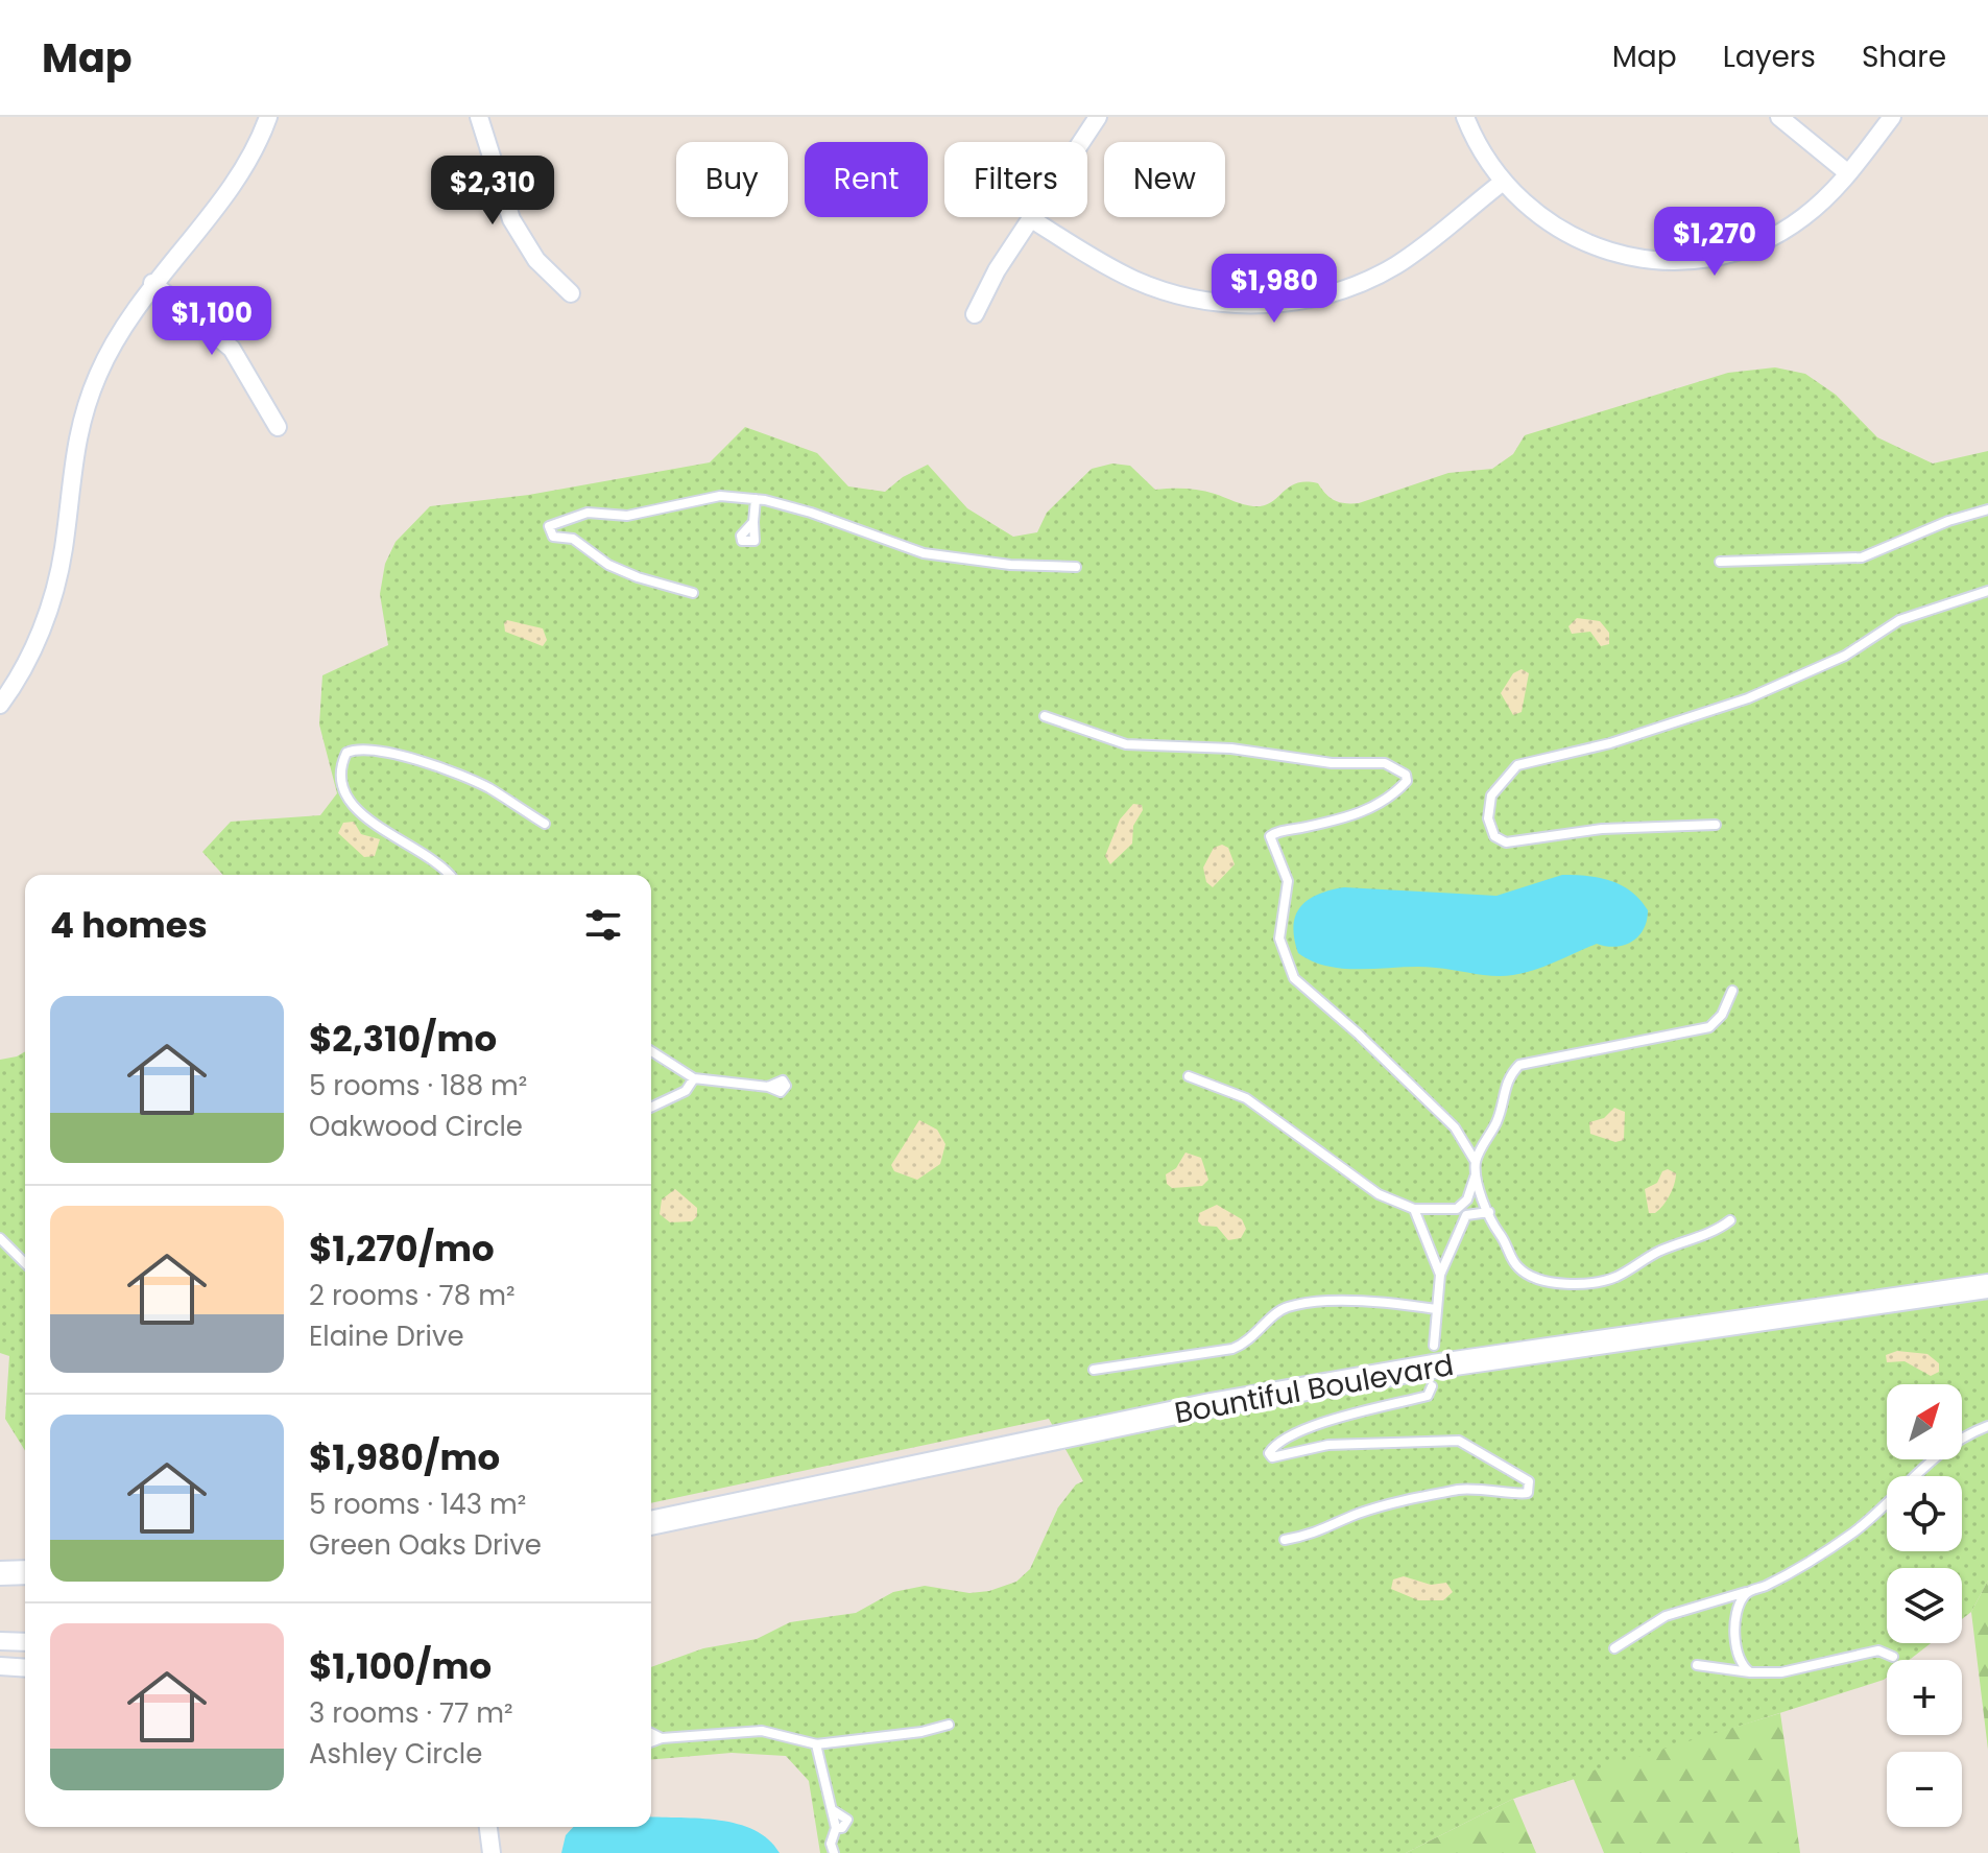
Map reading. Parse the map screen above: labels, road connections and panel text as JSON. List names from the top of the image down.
{
  "streets": {
    "main road": ["Bountiful Boulevard"]
  },
  "north": "top right",
  "page": {
    "header": "Map",
    "nav": ["Map", "Layers", "Share"],
    "chip": [
      "Buy",
      "Rent",
      "Filters",
      "New"
    ],
    "price": [
      "$2,310",
      "$1,270",
      "$1,980",
      "$1,100"
    ],
    "heading": "4 homes",
    "list": [
      {
        "name": "$2,310/mo",
        "note": "5 rooms · 188 m² · Oakwood Circle"
      },
      {
        "name": "$1,270/mo",
        "note": "2 rooms · 78 m² · Elaine Drive"
      },
      {
        "name": "$1,980/mo",
        "note": "5 rooms · 143 m² · Green Oaks Drive"
      },
      {
        "name": "$1,100/mo",
        "note": "3 rooms · 77 m² · Ashley Circle"
      }
    ],
    "map_buttons": ["+", "−"]
  }
}
